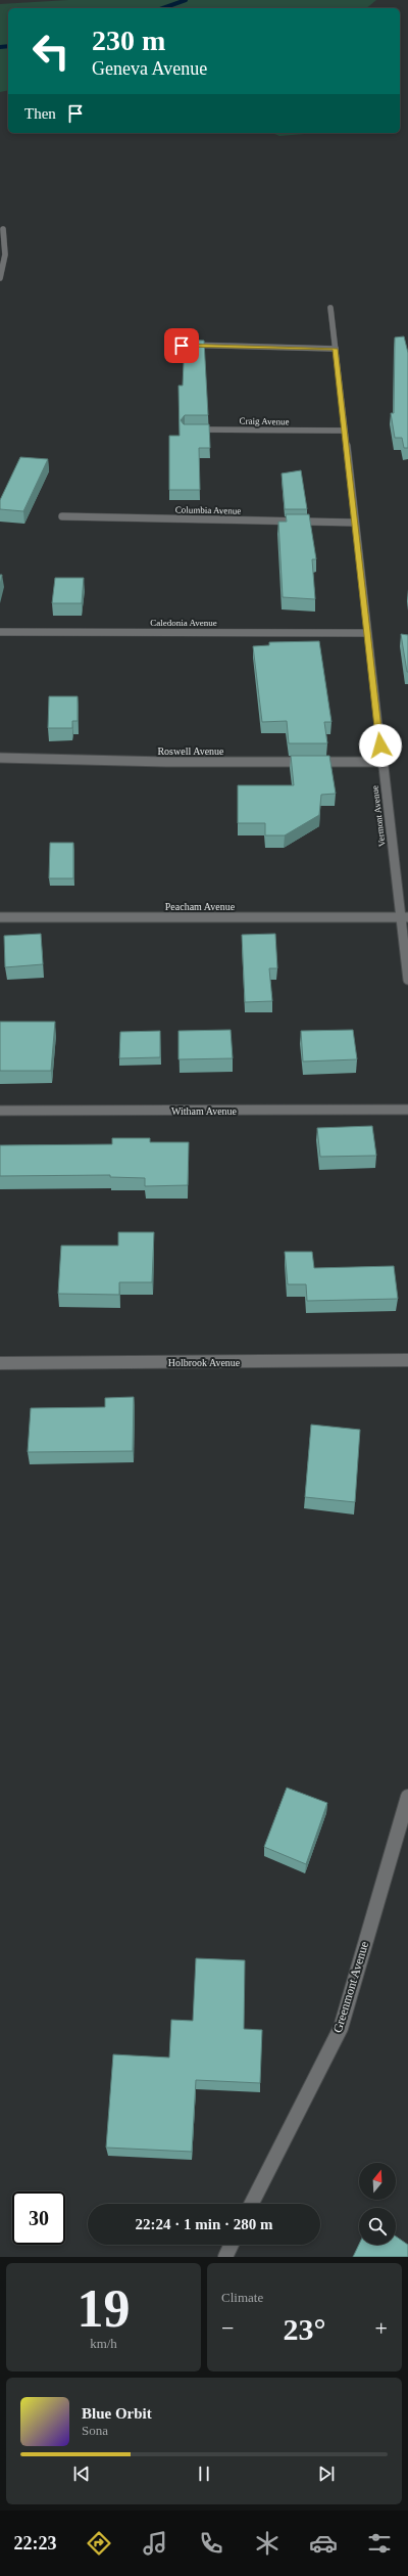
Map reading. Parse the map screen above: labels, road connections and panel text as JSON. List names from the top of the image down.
{
  "streets": {
    "street": [
      "Craig Avenue",
      "Columbia Avenue",
      "Caledonia Avenue",
      "Roswell Avenue",
      "Vermont Avenue",
      "Peacham Avenue",
      "Witham Avenue",
      "Holbrook Avenue",
      "Greenmont Avenue"
    ]
  },
  "crossings": [
    ["Craig Avenue", "Vermont Avenue"],
    ["Columbia Avenue", "Vermont Avenue"],
    ["Caledonia Avenue", "Vermont Avenue"],
    ["Roswell Avenue", "Vermont Avenue"],
    ["Vermont Avenue", "Peacham Avenue"]
  ],
  "north": "top",
  "page": {
    "turn": ["230 m", "Geneva Avenue"],
    "then": "Then",
    "limit": "30",
    "trip": "22:24 · 1 min · 280 m",
    "tile": [
      ["19", "km/h"],
      "Climate"
    ],
    "heat": ["−", "23°", "+"],
    "song": ["Blue Orbit", "Sona"],
    "tabs": "22:23"
  }
}
